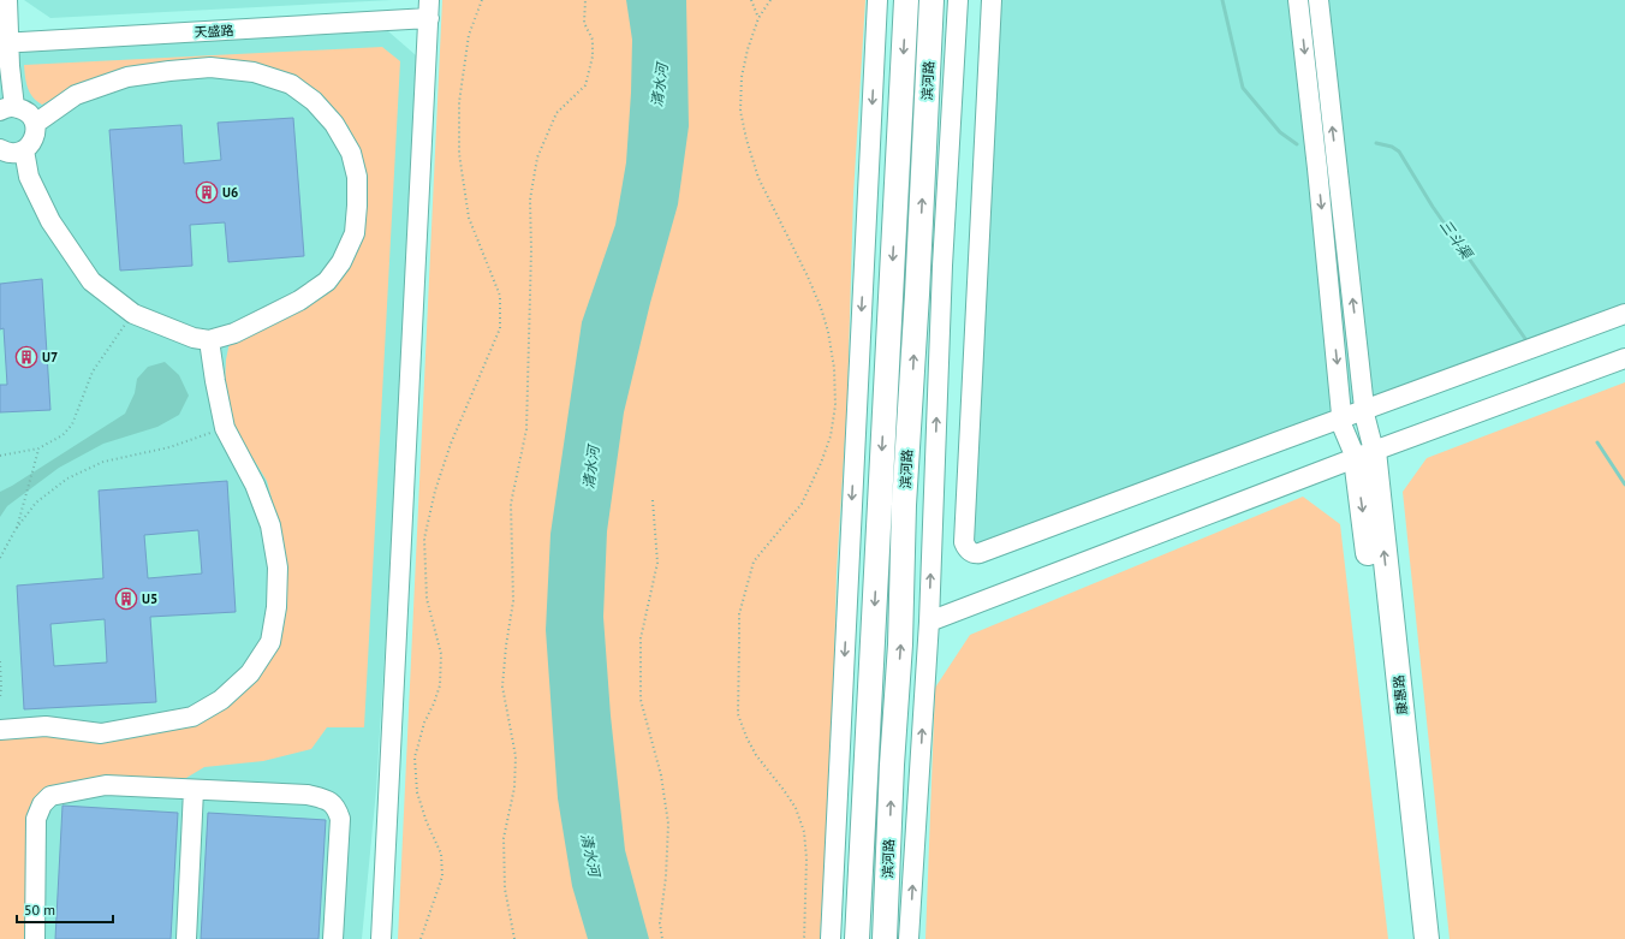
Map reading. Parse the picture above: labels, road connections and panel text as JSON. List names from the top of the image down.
{
  "streets": {
    "main road": ["滨河路", "康惠路"],
    "street": ["天盛路"]
  },
  "water": ["清水河", "三斗渠"],
  "places": {
    "building": ["U6", "U7", "U5"]
  },
  "scale_bar": "50 m"
}
